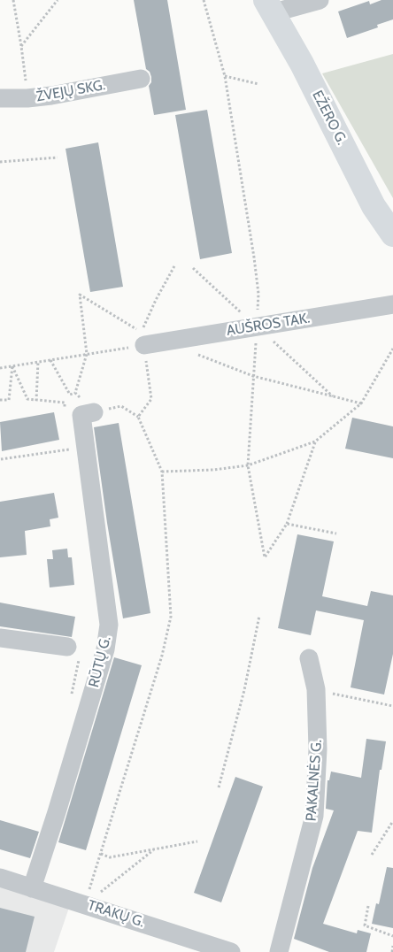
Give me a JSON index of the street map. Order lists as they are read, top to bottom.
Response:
{
  "streets": {
    "main road": ["EŽERO G."],
    "street": [
      "ŽVEJŲ SKG.",
      "AUŠROS TAK.",
      "RŪTŲ G.",
      "PAKALNĖS G.",
      "TRAKŲ G."
    ]
  },
  "crossings": [
    ["RŪTŲ G.", "TRAKŲ G."]
  ]
}
